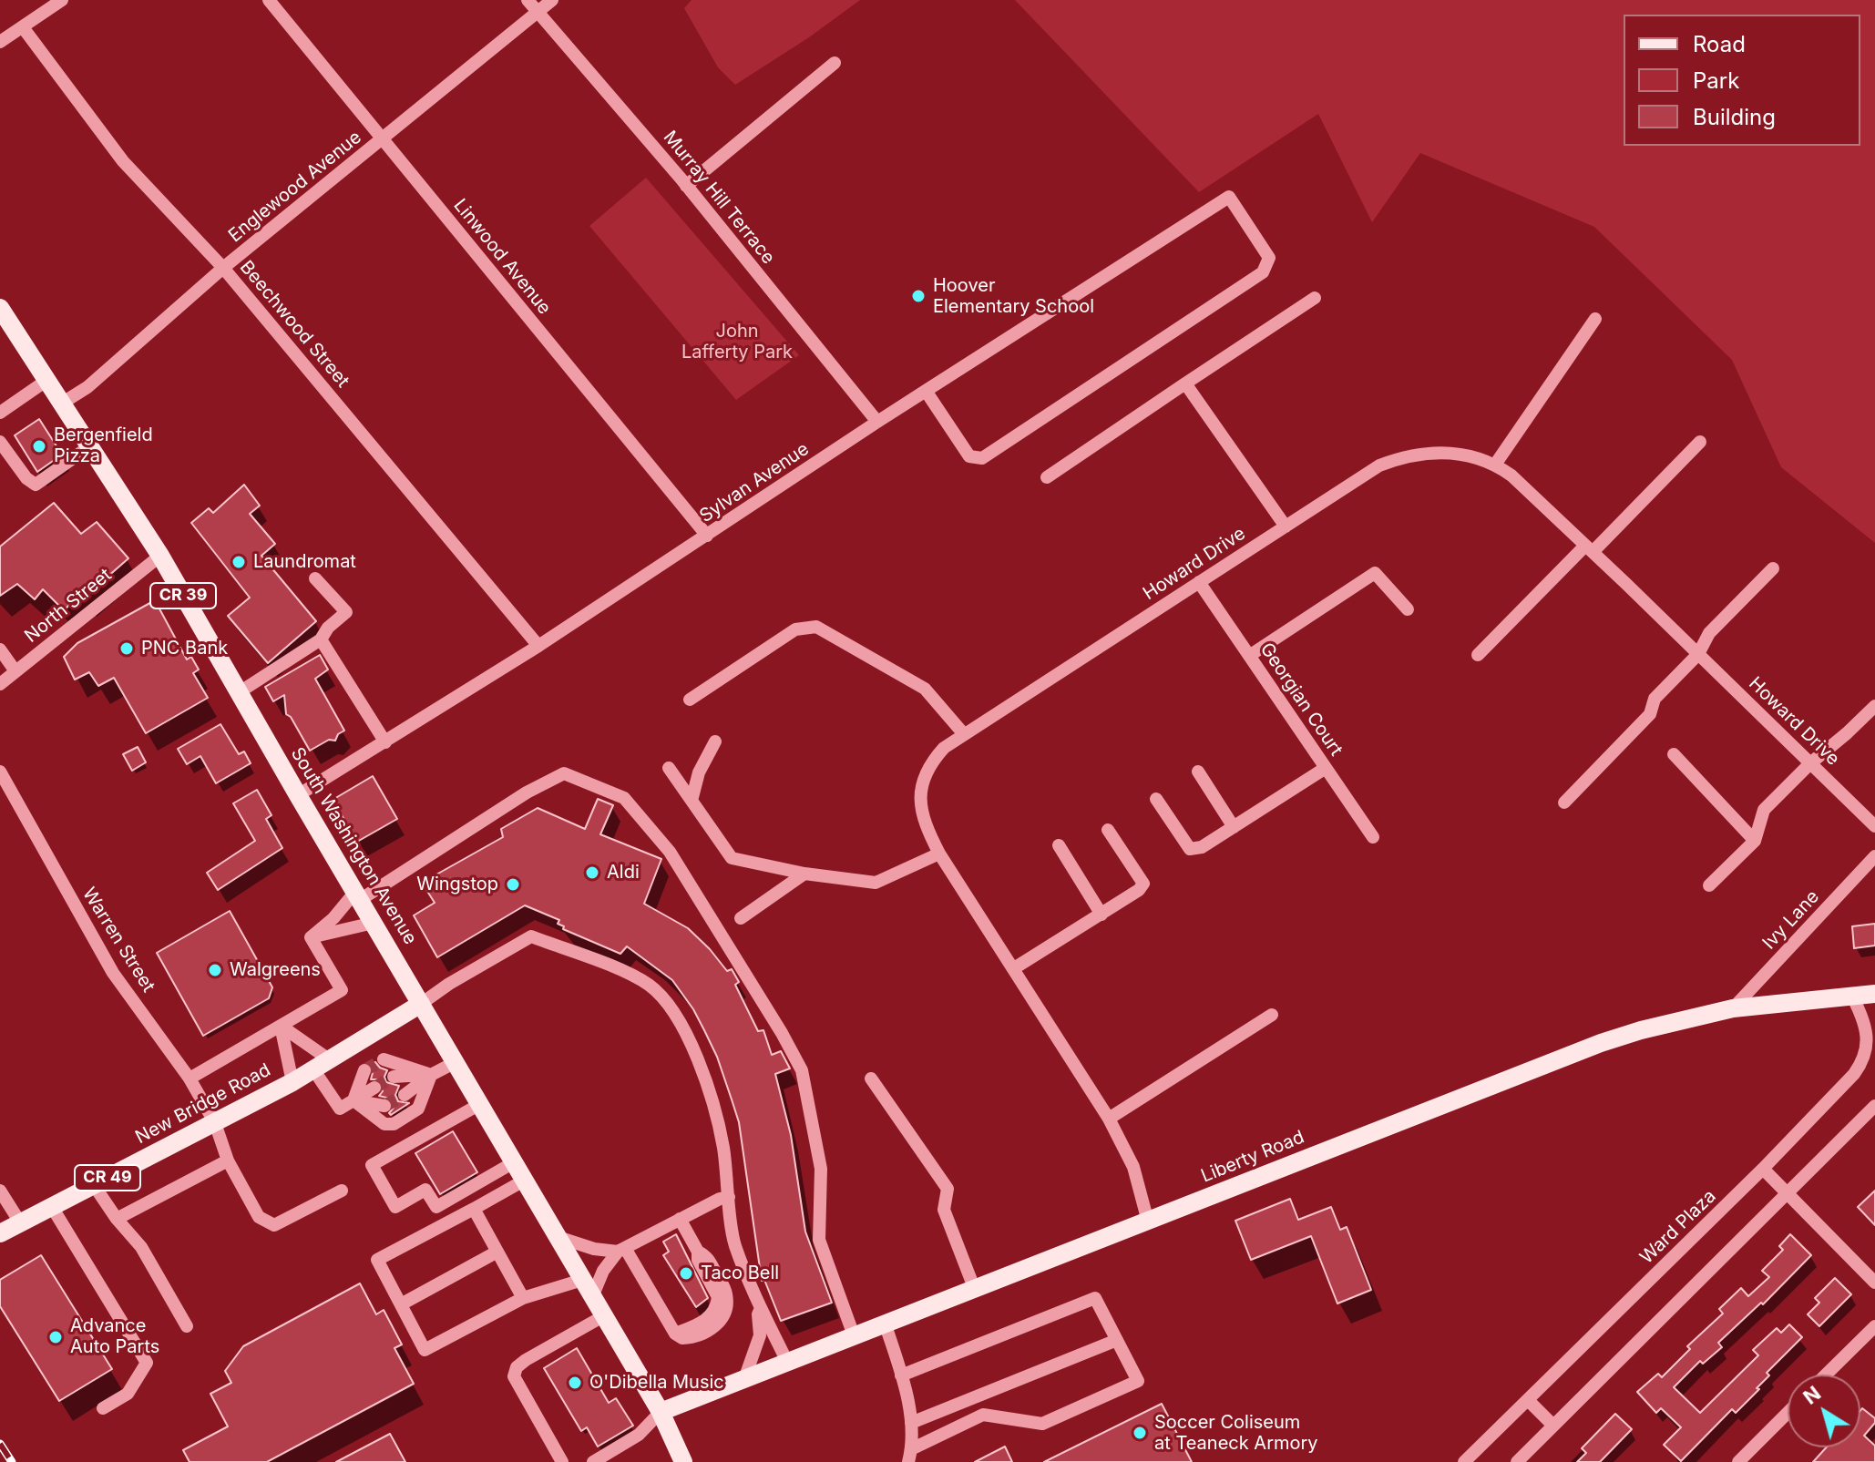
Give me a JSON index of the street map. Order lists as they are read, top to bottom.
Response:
{
  "streets": {
    "main road": [
      "CR 39",
      "South Washington Avenue",
      "New Bridge Road",
      "Liberty Road",
      "CR 49"
    ],
    "street": [
      "Englewood Avenue",
      "Murray Hill Terrace",
      "Linwood Avenue",
      "Beechwood Street",
      "Sylvan Avenue",
      "Howard Drive",
      "North Street",
      "Georgian Court",
      "Ivy Lane",
      "Warren Street",
      "Ward Plaza"
    ]
  },
  "crossings": [
    ["Englewood Avenue", "Murray Hill Terrace"],
    ["Englewood Avenue", "Linwood Avenue"],
    ["Englewood Avenue", "Beechwood Street"],
    ["Englewood Avenue", "South Washington Avenue"],
    ["Murray Hill Terrace", "Sylvan Avenue"],
    ["Linwood Avenue", "Sylvan Avenue"],
    ["Beechwood Street", "Sylvan Avenue"],
    ["Sylvan Avenue", "South Washington Avenue"],
    ["Howard Drive", "Georgian Court"],
    ["Howard Drive", "Liberty Road"],
    ["North Street", "South Washington Avenue"],
    ["South Washington Avenue", "New Bridge Road"],
    ["South Washington Avenue", "Liberty Road"],
    ["Ivy Lane", "Liberty Road"],
    ["Warren Street", "New Bridge Road"],
    ["Liberty Road", "Ward Plaza"]
  ],
  "parks": ["John Lafferty Park"],
  "places": [
    "Hoover Elementary School",
    "Bergenfield Pizza",
    "Laundromat",
    "PNC Bank",
    "Aldi",
    "Wingstop",
    "Walgreens",
    "Taco Bell",
    "Advance Auto Parts",
    "O'Dibella Music",
    "Soccer Coliseum at Teaneck Armory"
  ],
  "legend": ["Road", "Park", "Building"],
  "north": "top left"
}
